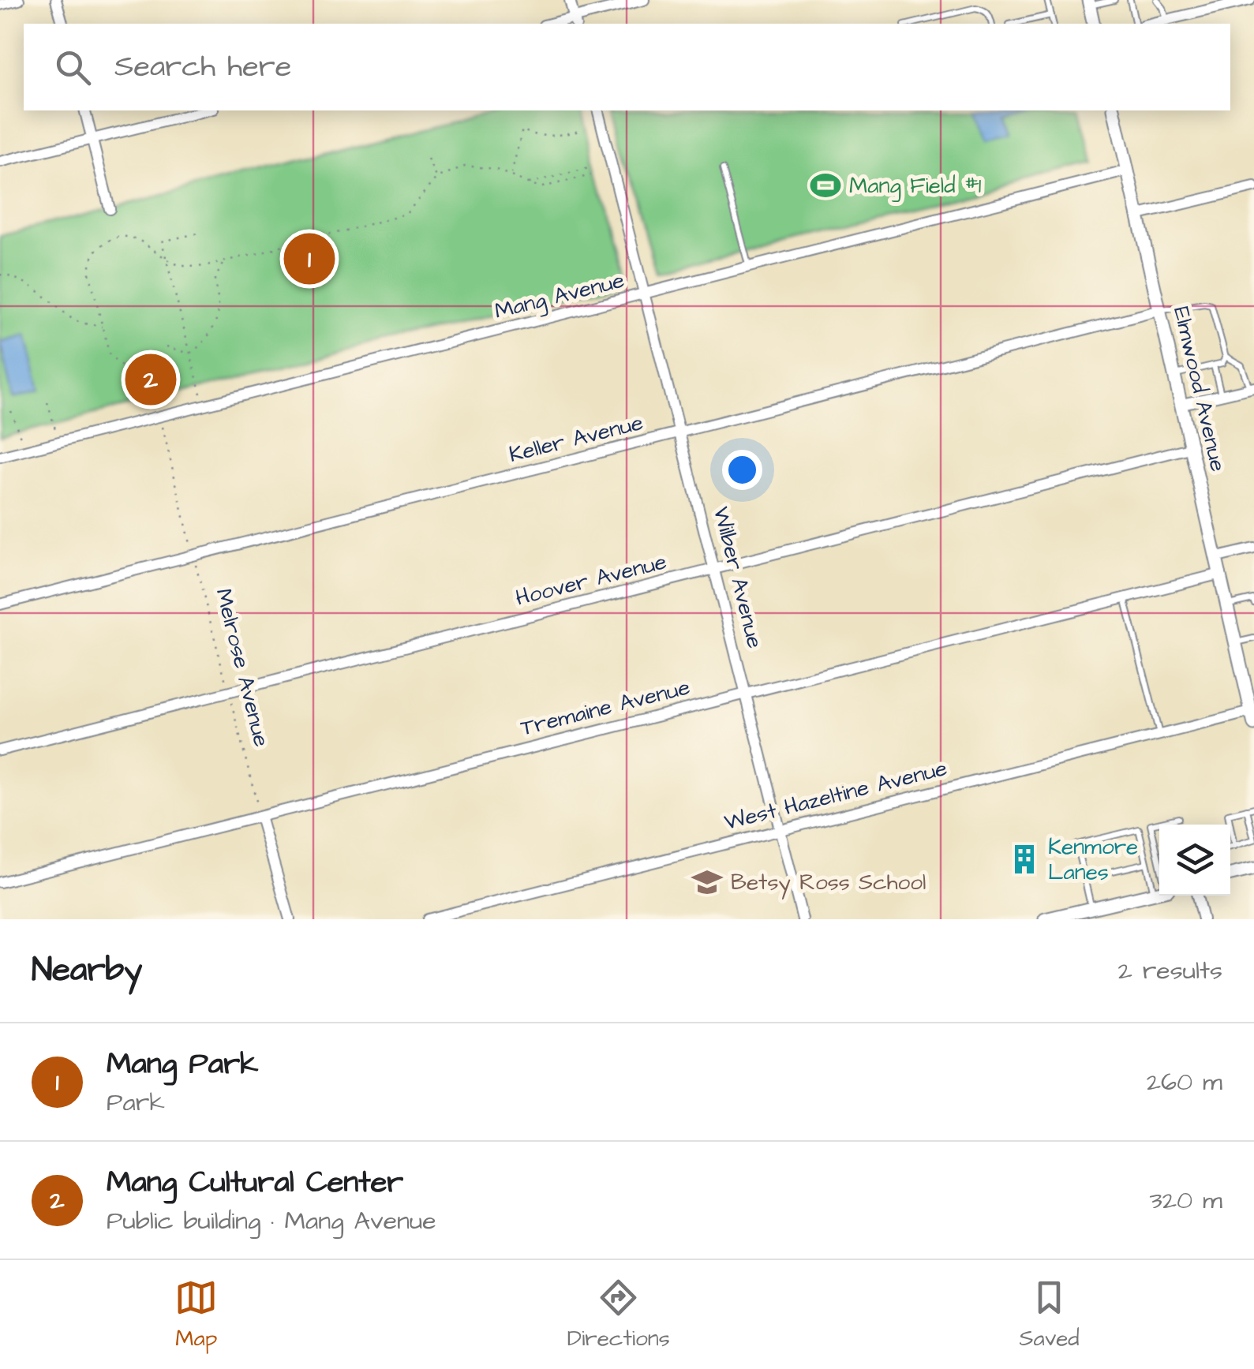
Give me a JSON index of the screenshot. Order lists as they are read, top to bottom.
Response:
{
  "streets": {
    "street": [
      "Mang Avenue",
      "Elmwood Avenue",
      "Keller Avenue",
      "Wilber Avenue",
      "Hoover Avenue",
      "Tremaine Avenue",
      "West Hazeltine Avenue"
    ],
    "path": ["Melrose Avenue"]
  },
  "crossings": [
    ["Mang Avenue", "Elmwood Avenue"],
    ["Mang Avenue", "Wilber Avenue"],
    ["Elmwood Avenue", "Keller Avenue"],
    ["Elmwood Avenue", "Hoover Avenue"],
    ["Elmwood Avenue", "Tremaine Avenue"],
    ["Elmwood Avenue", "West Hazeltine Avenue"],
    ["Keller Avenue", "Wilber Avenue"],
    ["Keller Avenue", "Melrose Avenue"],
    ["Wilber Avenue", "Hoover Avenue"],
    ["Wilber Avenue", "Tremaine Avenue"],
    ["Wilber Avenue", "West Hazeltine Avenue"],
    ["Hoover Avenue", "Melrose Avenue"],
    ["Melrose Avenue", "Tremaine Avenue"]
  ],
  "places": {
    "sports": ["Mang Field #1"],
    "building": ["Kenmore Lanes"],
    "school or university": ["Betsy Ross School"]
  },
  "page": {
    "search": "Search here",
    "pins": ["1", "2"],
    "heading": ["Nearby", "2 results"],
    "list": [
      {
        "mark": "1",
        "name": "Mang Park",
        "note": "Park",
        "value": "260 m"
      },
      {
        "mark": "2",
        "name": "Mang Cultural Center",
        "note": "Public building · Mang Avenue",
        "value": "320 m"
      }
    ],
    "nav": ["Map", "Directions", "Saved"]
  }
}
